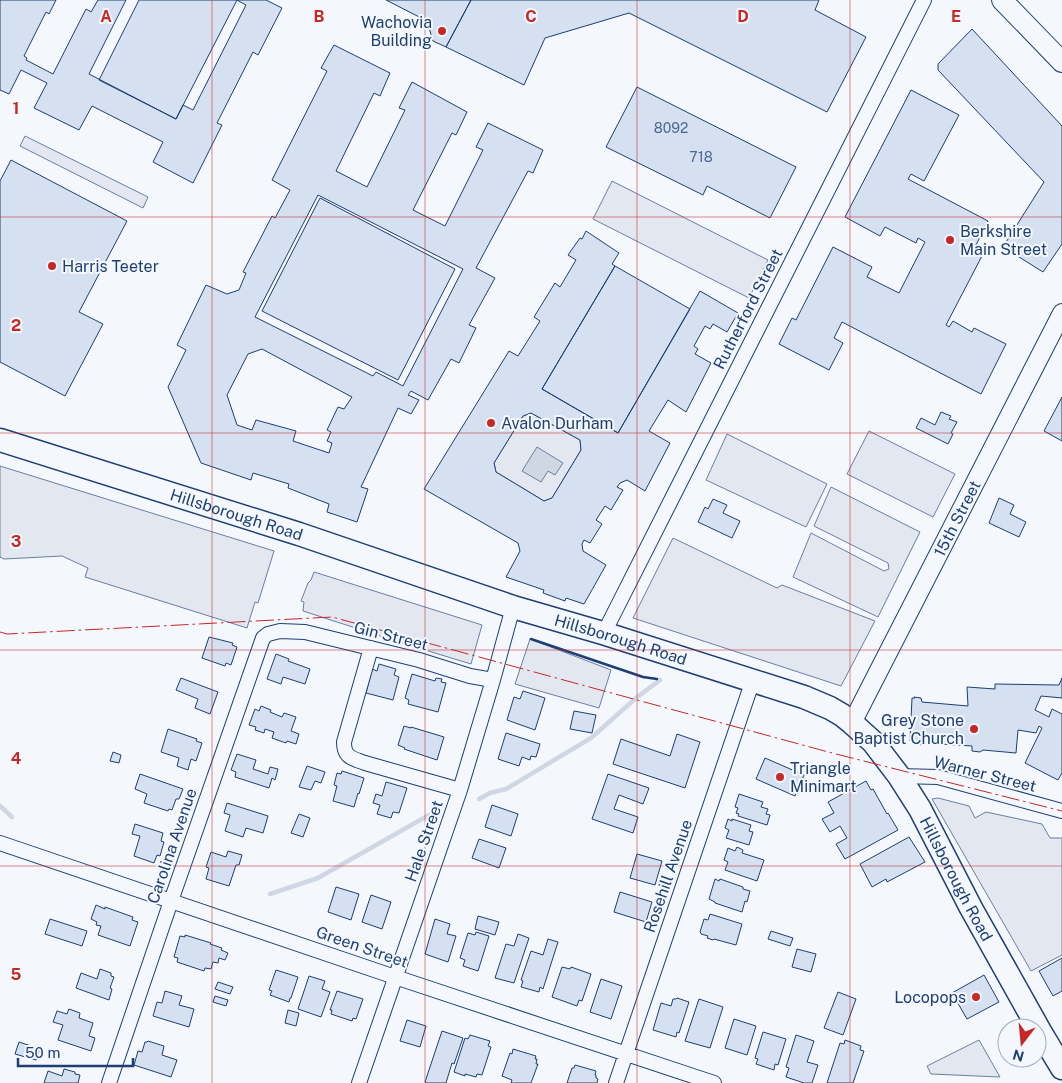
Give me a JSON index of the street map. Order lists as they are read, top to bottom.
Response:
{
  "streets": {
    "main road": ["Hillsborough Road"],
    "street": [
      "Rutherford Street",
      "15th Street",
      "Gin Street",
      "Warner Street",
      "Hale Street",
      "Carolina Avenue",
      "Rosehill Avenue",
      "Green Street"
    ]
  },
  "crossings": [
    ["Rutherford Street", "Hillsborough Road"],
    ["Hillsborough Road", "15th Street"],
    ["Hillsborough Road", "Warner Street"],
    ["Hillsborough Road", "Hale Street"],
    ["Hillsborough Road", "Rosehill Avenue"],
    ["Gin Street", "Hale Street"],
    ["Gin Street", "Carolina Avenue"],
    ["Hale Street", "Green Street"],
    ["Carolina Avenue", "Green Street"],
    ["Rosehill Avenue", "Green Street"]
  ],
  "places": [
    "Wachovia Building",
    "Berkshire Main Street",
    "Harris Teeter",
    "Avalon Durham",
    "Grey Stone Baptist Church",
    "Triangle Minimart",
    "Locopops"
  ],
  "house_numbers": ["8092", "718"],
  "scale_bar": "50 m",
  "north": "bottom",
  "grid": {
    "columns": [
      "A",
      "B",
      "C",
      "D",
      "E"
    ],
    "rows": [
      "1",
      "2",
      "3",
      "4",
      "5"
    ]
  }
}
